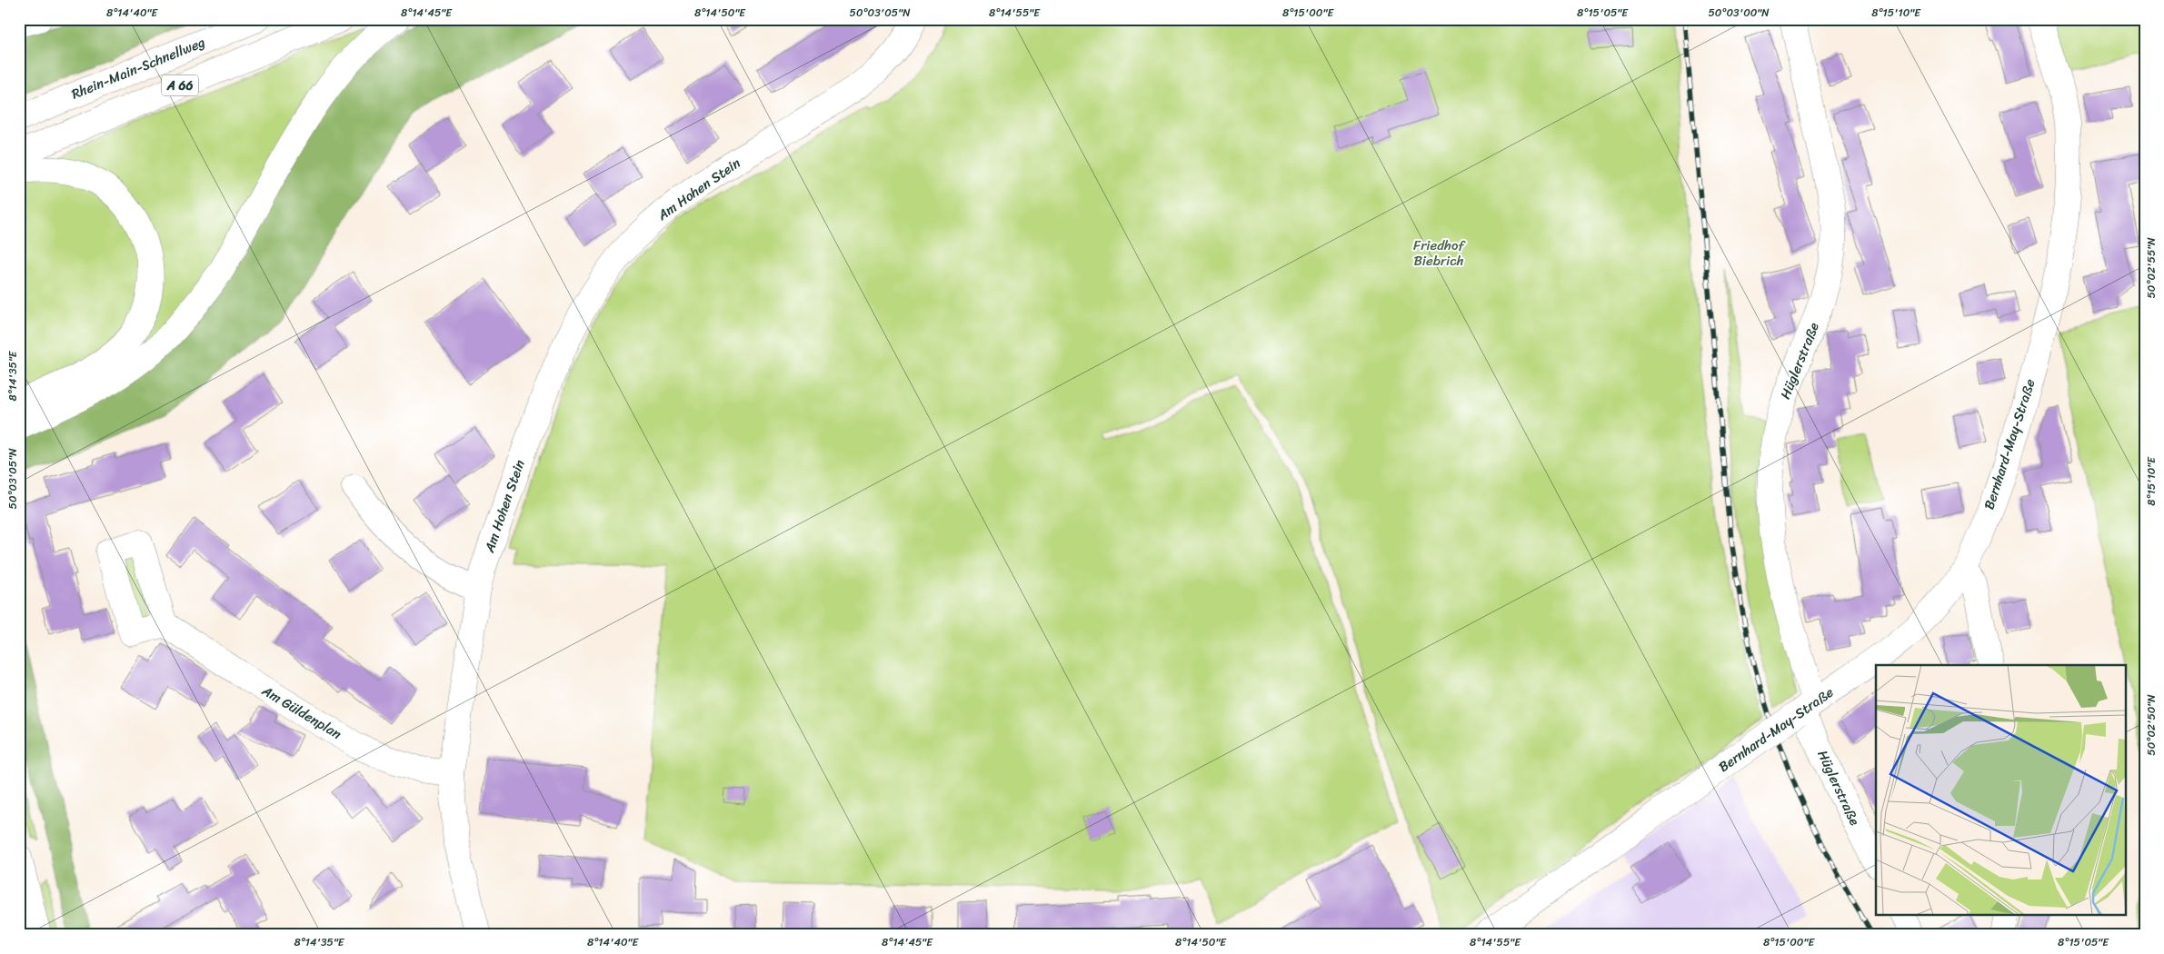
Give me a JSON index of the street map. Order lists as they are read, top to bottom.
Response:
{
  "streets": {
    "main road": [
      "Rhein-Main-Schnellweg",
      "A 66",
      "Am Hohen Stein",
      "Hüglerstraße",
      "Bernhard-May-Straße",
      "Am Güldenplan"
    ]
  },
  "crossings": [
    ["Am Hohen Stein", "Am Güldenplan"],
    ["Hüglerstraße", "Bernhard-May-Straße"]
  ],
  "parks": ["Friedhof Biebrich"],
  "coordinates": [
    "8°14'40\"E",
    "8°14'45\"E",
    "8°14'50\"E",
    "50°03'05\"N",
    "8°14'55\"E",
    "8°15'00\"E",
    "8°15'05\"E",
    "50°03'00\"N",
    "8°15'10\"E",
    "50°02'55\"N",
    "8°14'35\"E",
    "50°02'50\"N"
  ]
}
